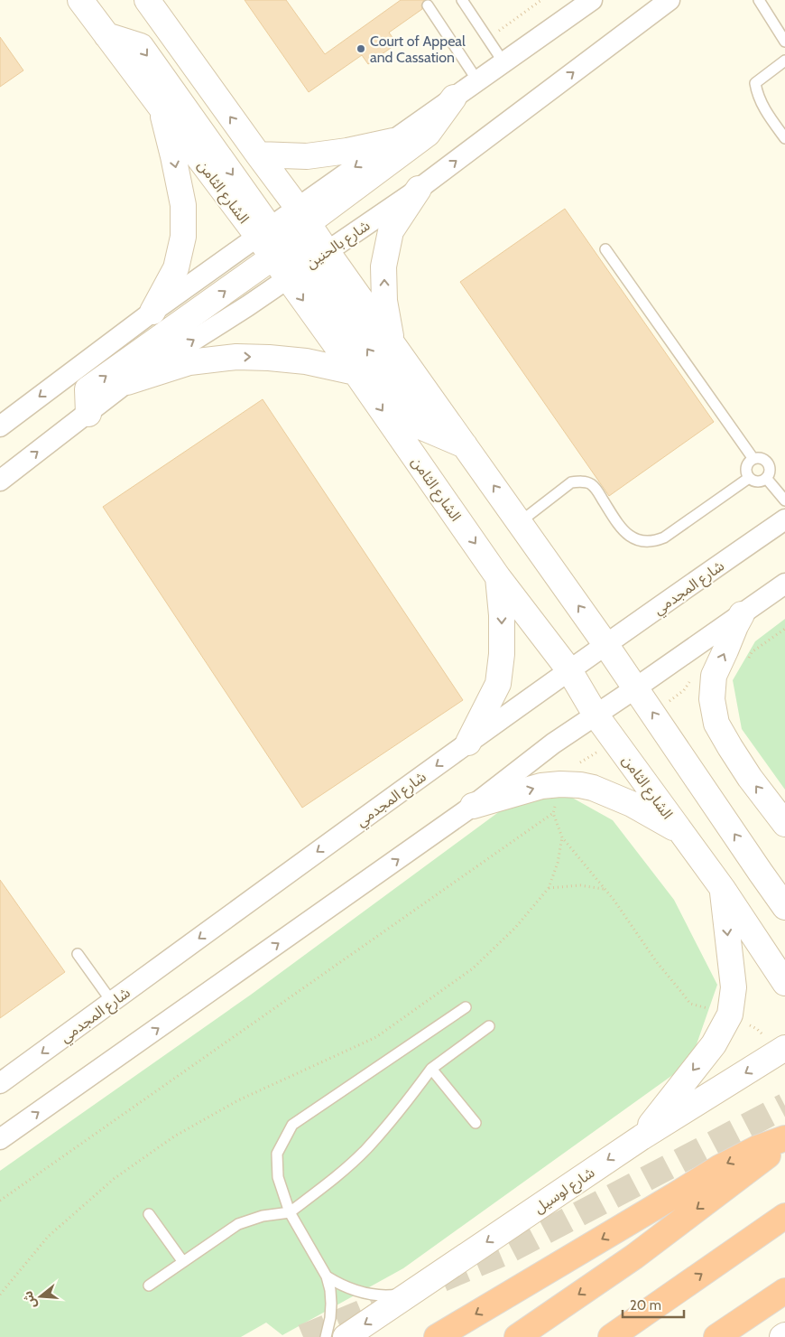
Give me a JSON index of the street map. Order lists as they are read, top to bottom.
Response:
{
  "streets": {
    "street": [
      "الشارع الثامن",
      "شارع بالحنين",
      "شارع المجدمي",
      "شارع لوسيل"
    ]
  },
  "crossings": [
    ["الشارع الثامن", "شارع بالحنين"],
    ["الشارع الثامن", "شارع المجدمي"]
  ],
  "one_way": ["شارع لوسيل"],
  "places": ["Court of Appeal and Cassation"],
  "scale_bar": "20 m",
  "north": "left"
}
